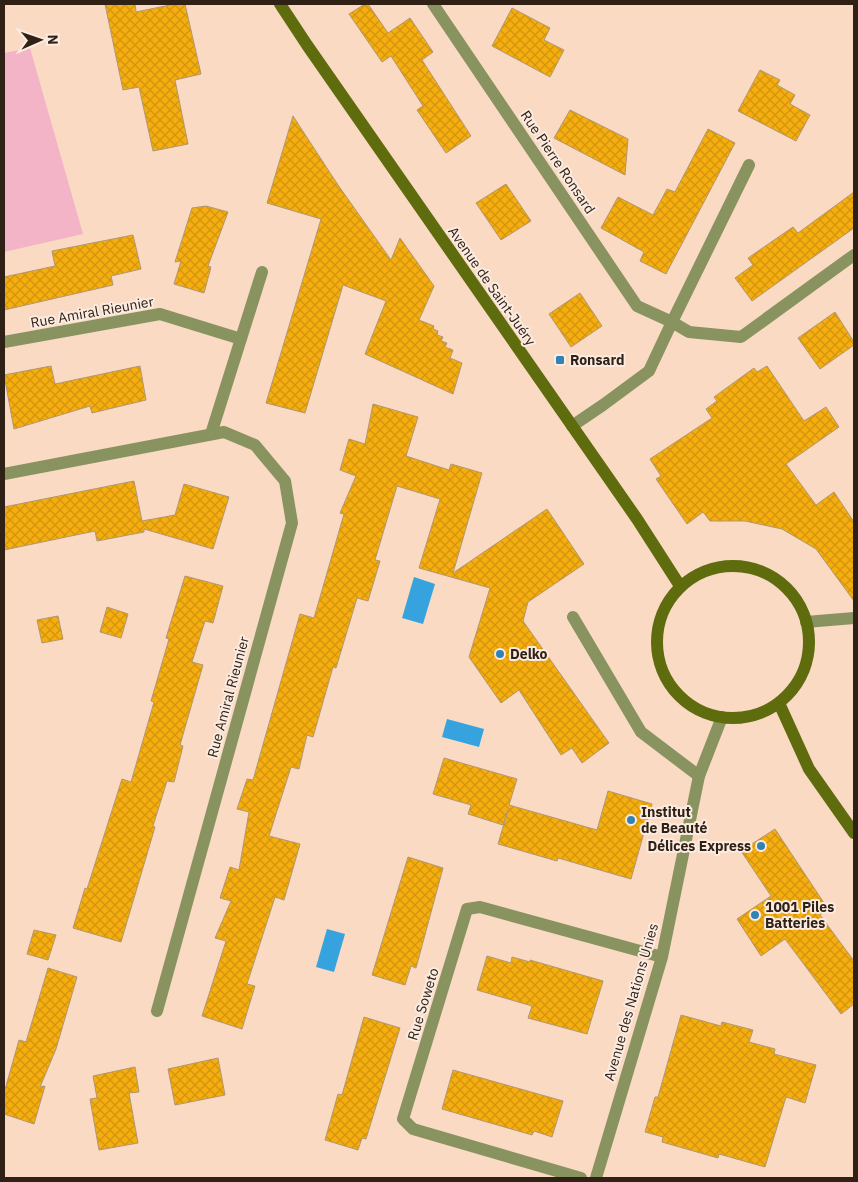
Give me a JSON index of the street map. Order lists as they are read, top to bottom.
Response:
{
  "streets": {
    "main road": ["Avenue de Saint-Juéry"],
    "street": [
      "Rue Pierre Ronsard",
      "Rue Amiral Rieunier",
      "Avenue des Nations Unies",
      "Rue Soweto"
    ]
  },
  "crossings": [
    ["Avenue de Saint-Juéry", "Avenue des Nations Unies"],
    ["Avenue des Nations Unies", "Rue Soweto"]
  ],
  "places": {
    "transit": ["Ronsard"],
    "other": [
      "Delko",
      "Institut de Beauté",
      "Délices Express",
      "1001 Piles Batteries"
    ]
  },
  "north": "right"
}
